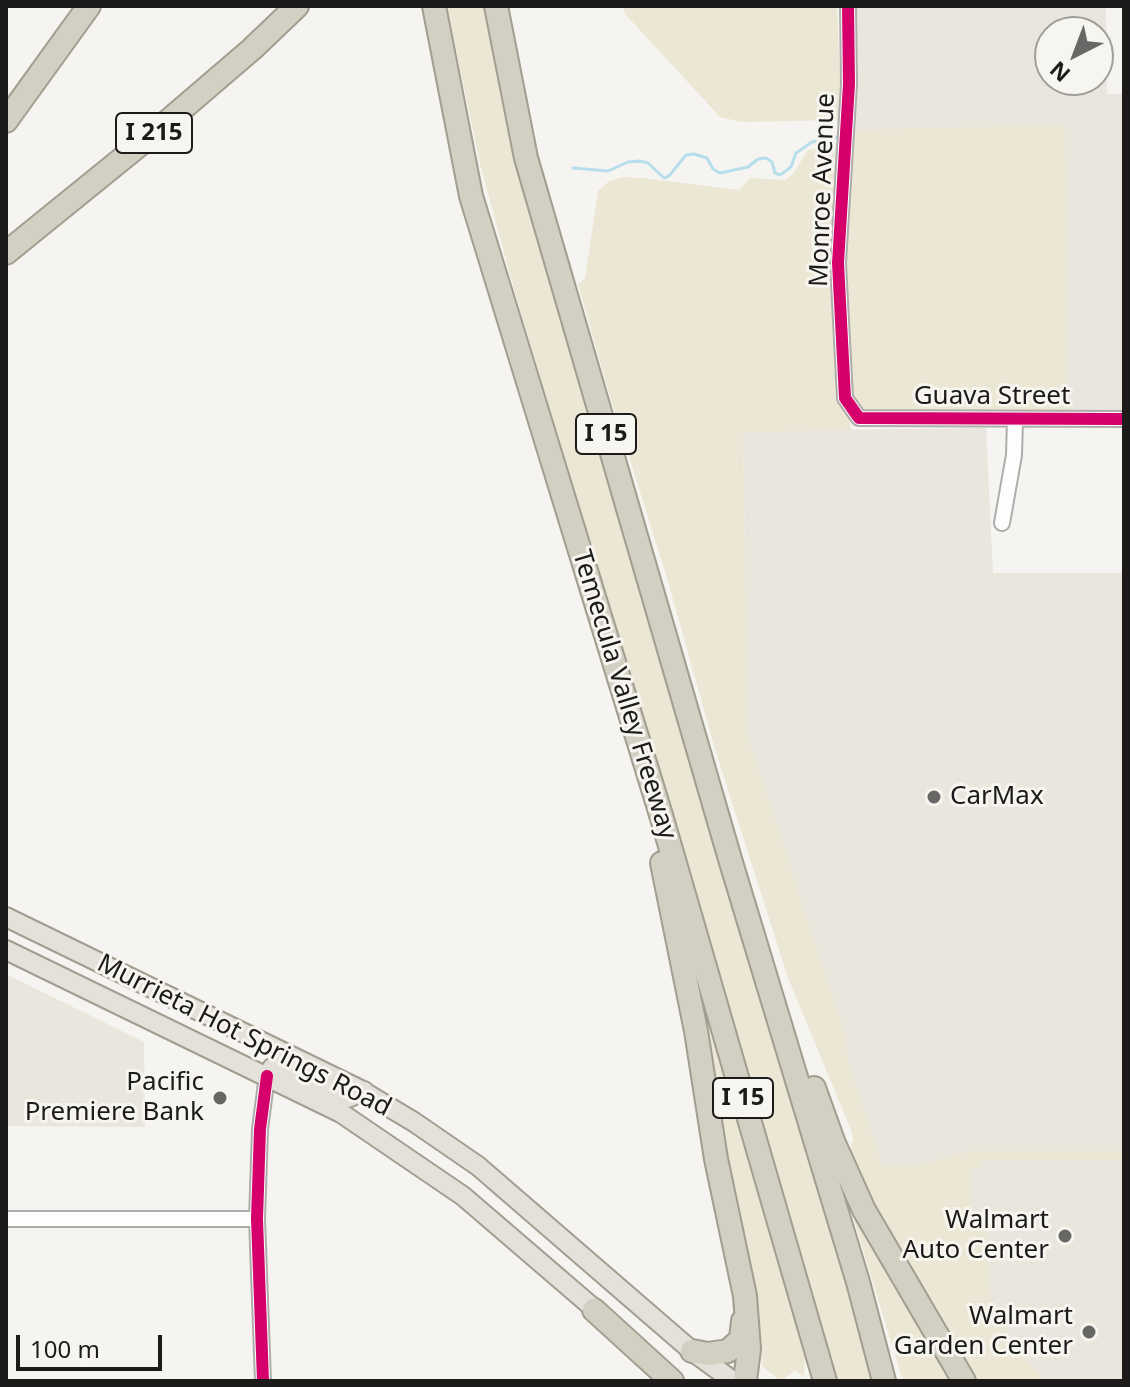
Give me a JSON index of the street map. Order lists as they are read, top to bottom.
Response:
{
  "streets": {
    "highway": ["I 215", "I 15", "Temecula Valley Freeway"],
    "main road": ["Murrieta Hot Springs Road"],
    "street": ["Monroe Avenue", "Guava Street"]
  },
  "crossings": [
    ["Monroe Avenue", "Guava Street"]
  ],
  "places": [
    "CarMax",
    "Pacific Premiere Bank",
    "Walmart Auto Center",
    "Walmart Garden Center"
  ],
  "scale_bar": "100 m",
  "north": "bottom left"
}
